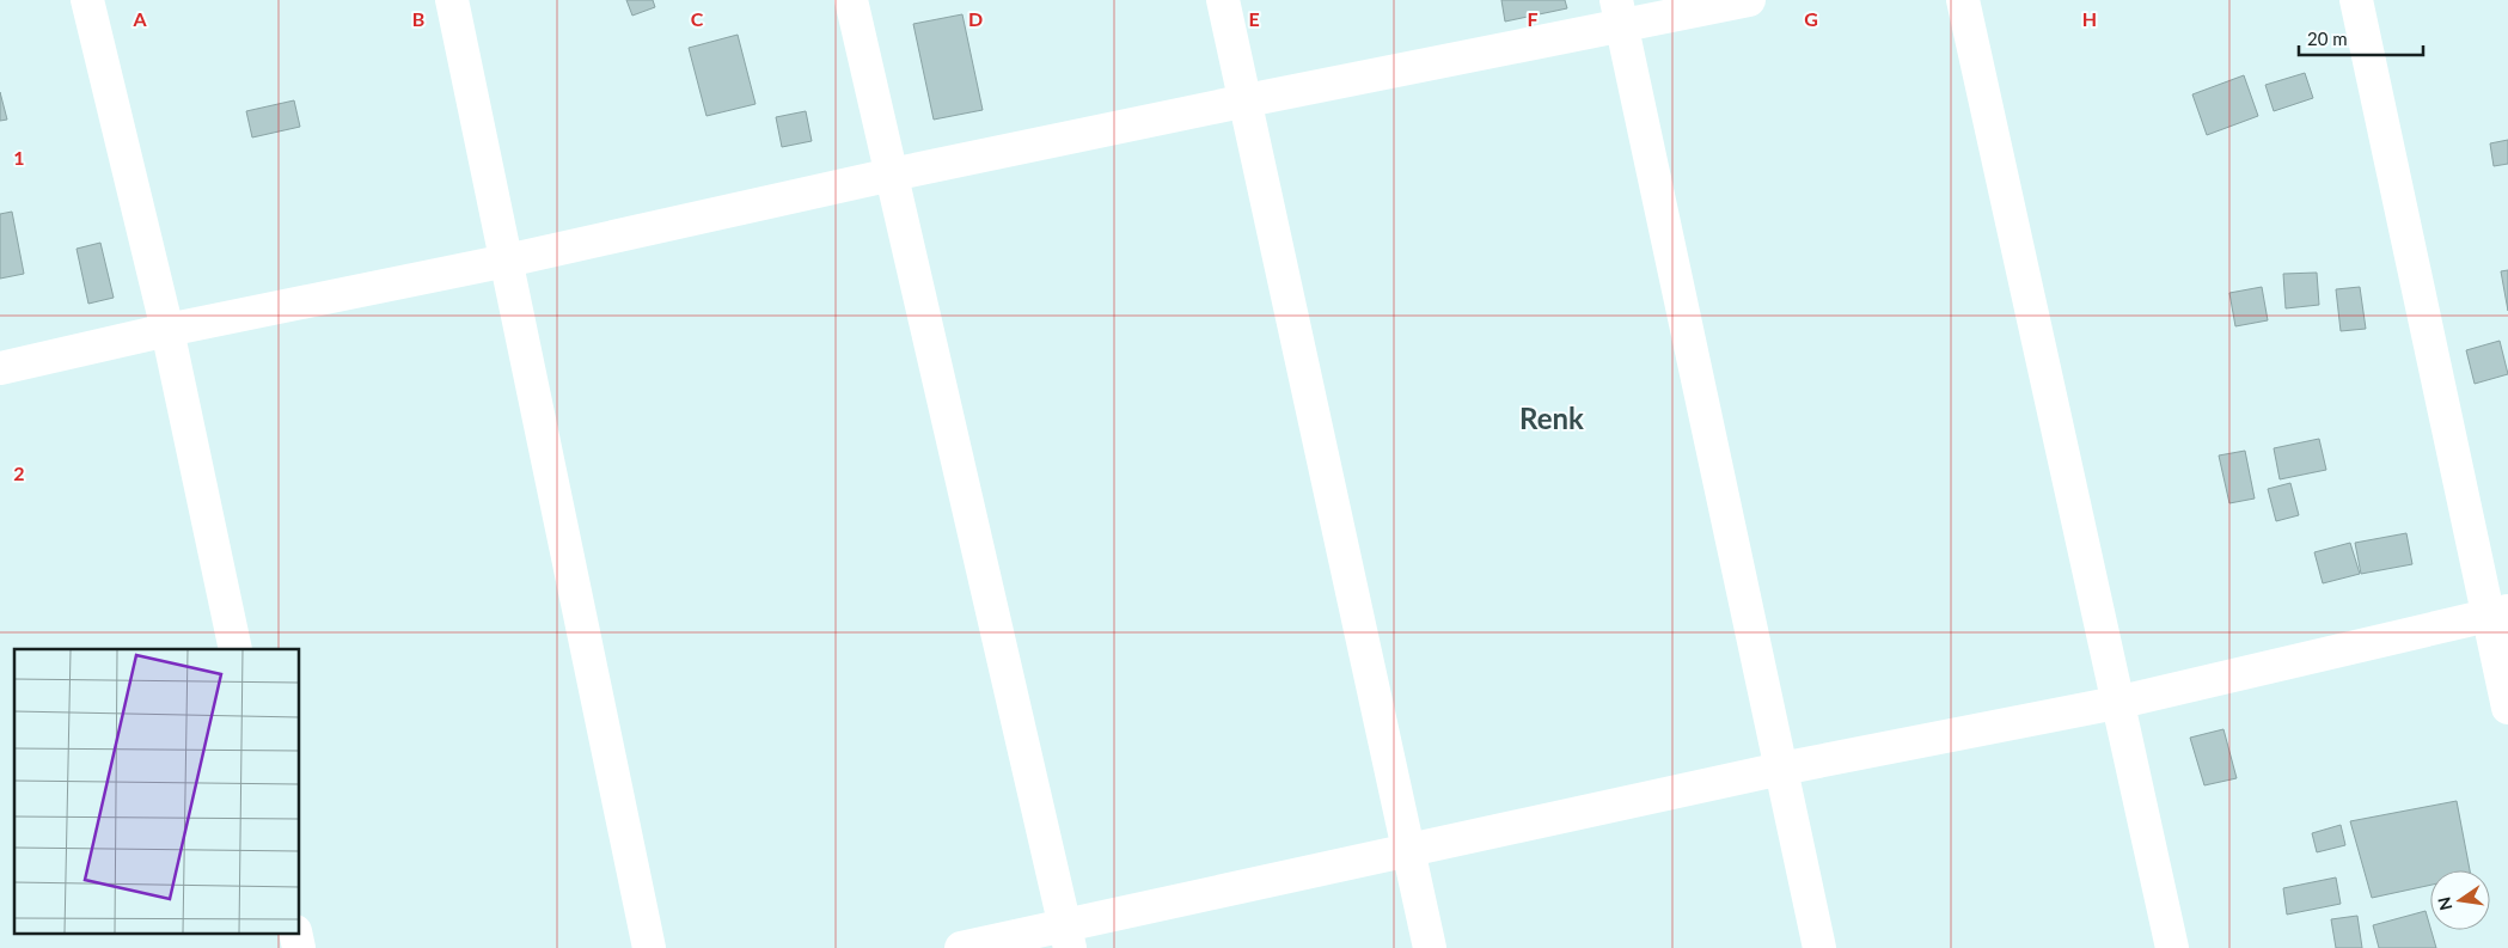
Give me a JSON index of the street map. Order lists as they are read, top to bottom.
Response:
{
  "districts": ["Renk"],
  "scale_bar": "20 m",
  "north": "left",
  "grid": {
    "columns": [
      "A",
      "B",
      "C",
      "D",
      "E",
      "F",
      "G",
      "H"
    ],
    "rows": ["1", "2"]
  }
}
